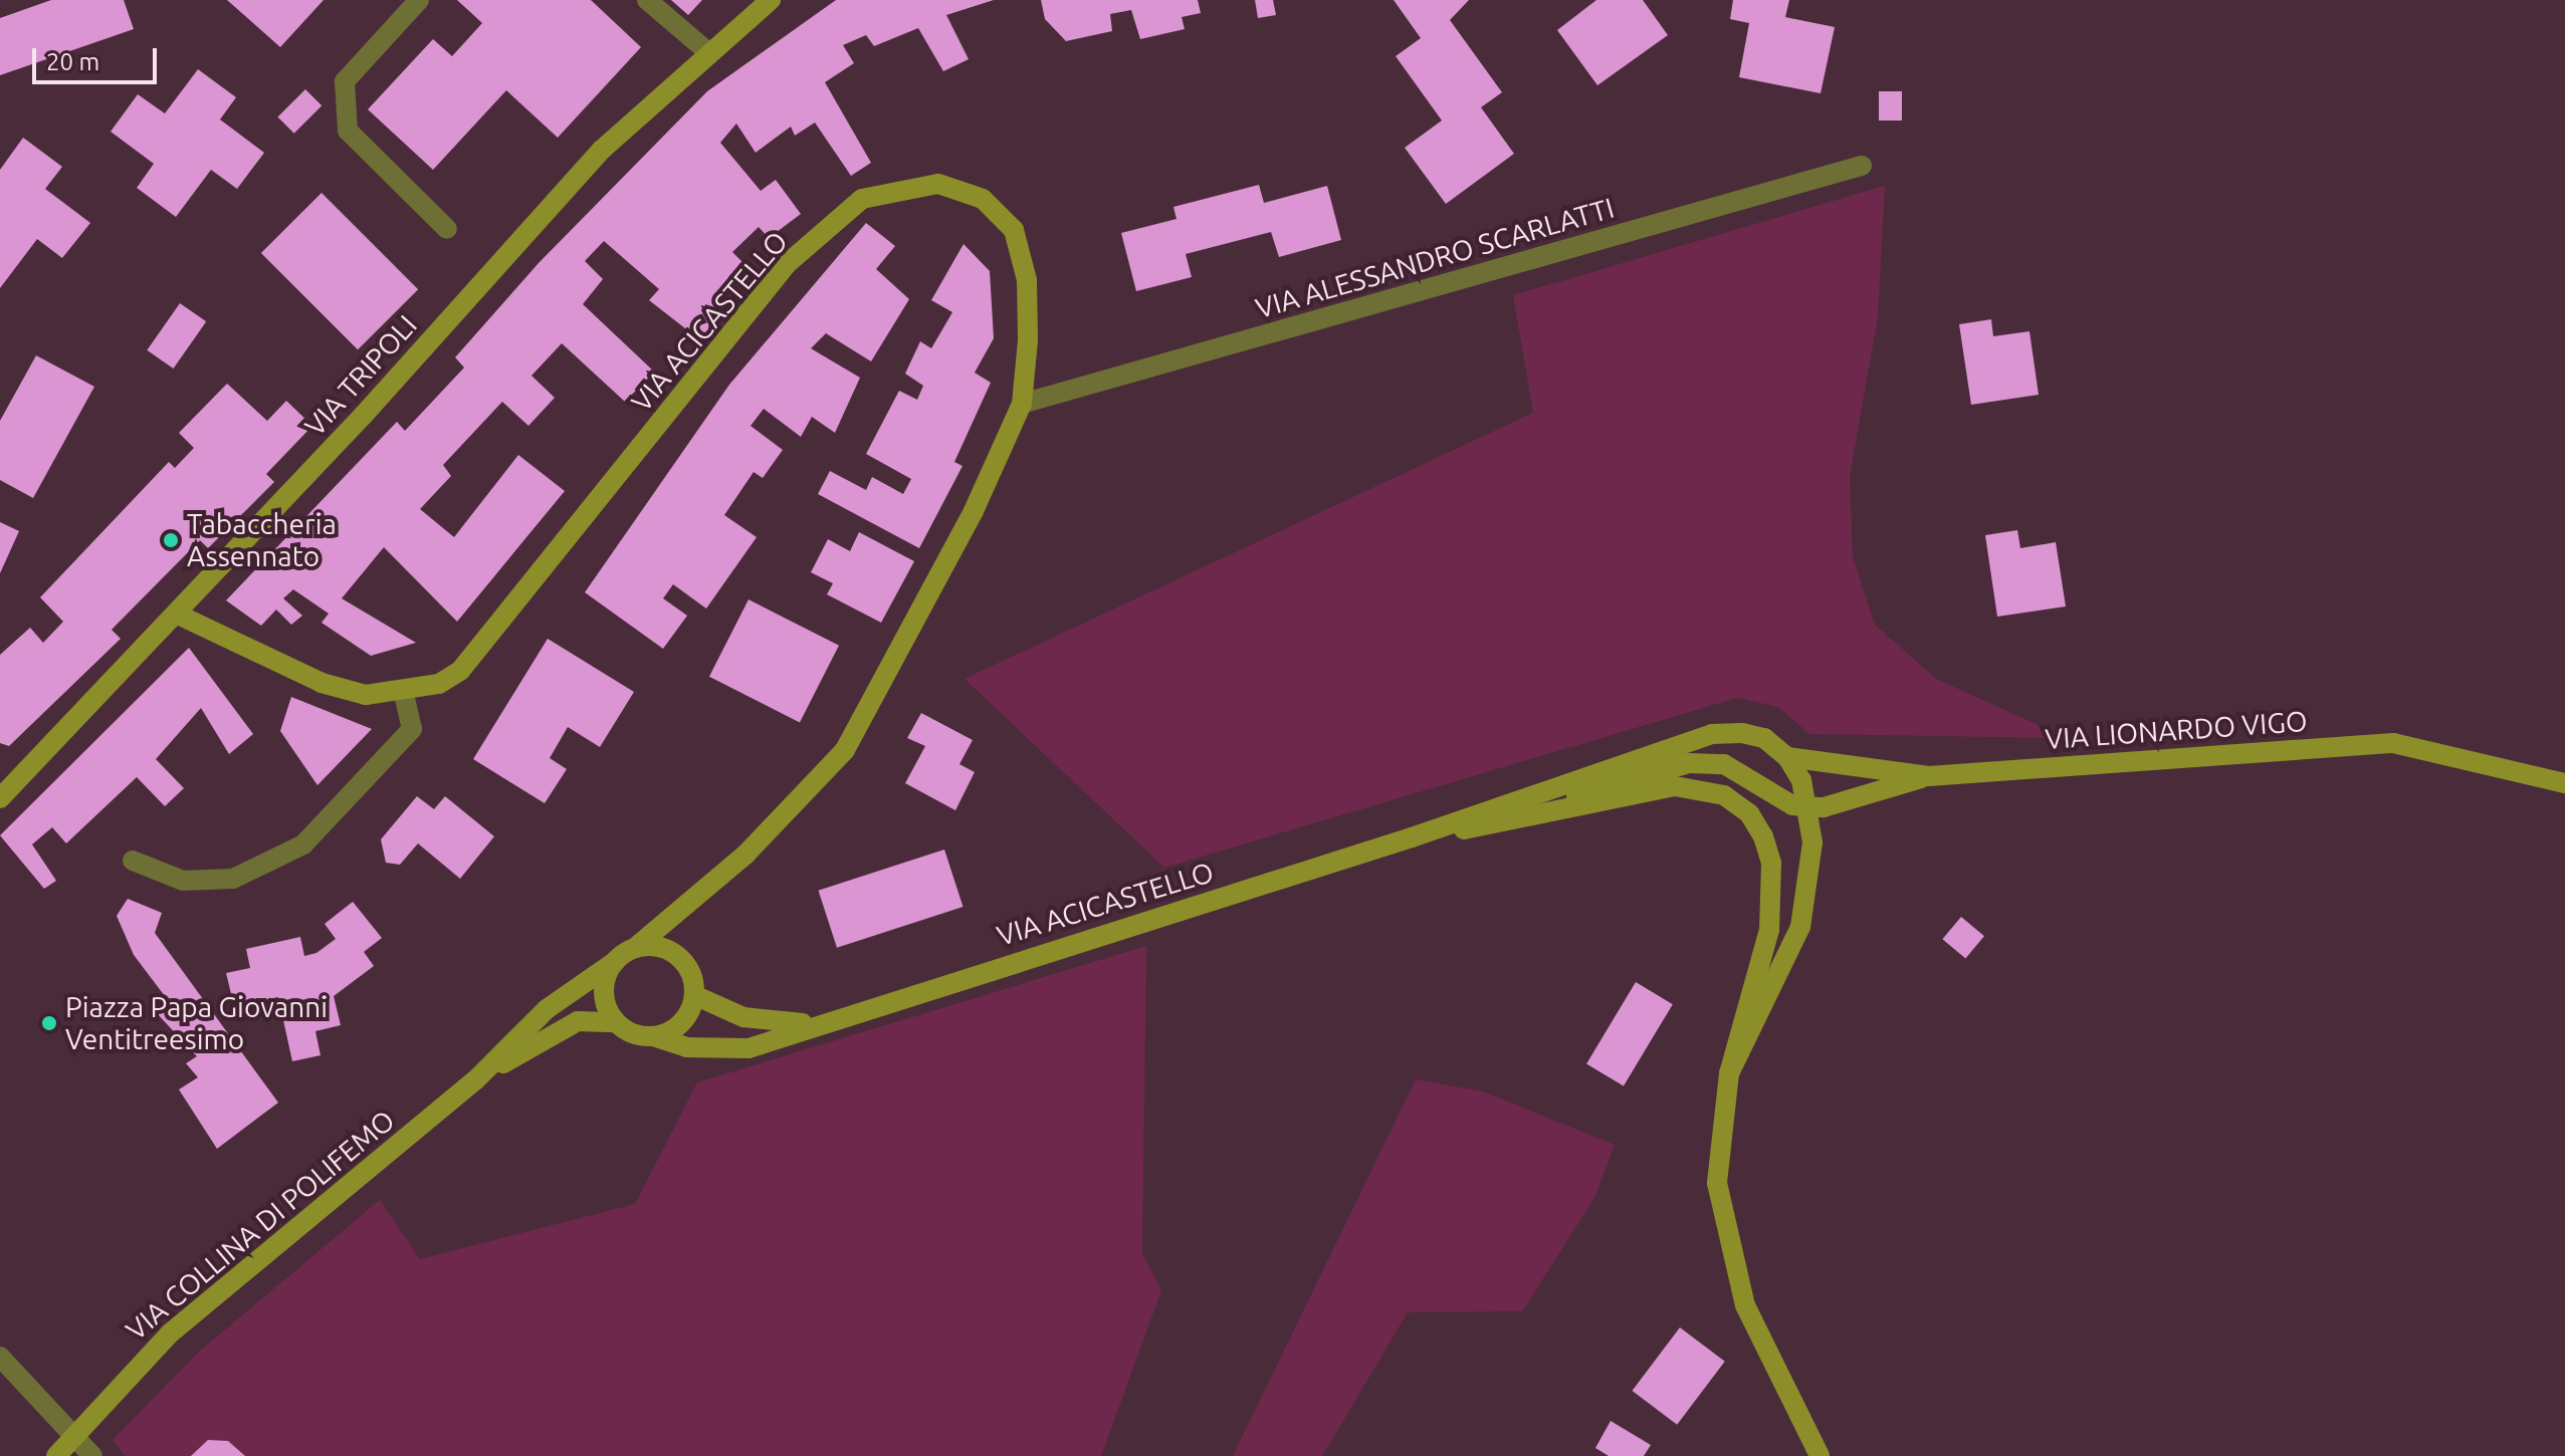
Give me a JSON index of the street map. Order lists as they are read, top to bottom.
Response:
{
  "streets": {
    "street": [
      "VIA ALESSANDRO SCARLATTI",
      "VIA ACICASTELLO",
      "VIA TRIPOLI",
      "VIA LIONARDO VIGO",
      "VIA COLLINA DI POLIFEMO"
    ]
  },
  "crossings": [
    ["VIA ALESSANDRO SCARLATTI", "VIA ACICASTELLO"],
    ["VIA ACICASTELLO", "VIA TRIPOLI"]
  ],
  "places": ["Tabaccheria Assennato", "Piazza Papa Giovanni Ventitreesimo"],
  "scale_bar": "20 m"
}
